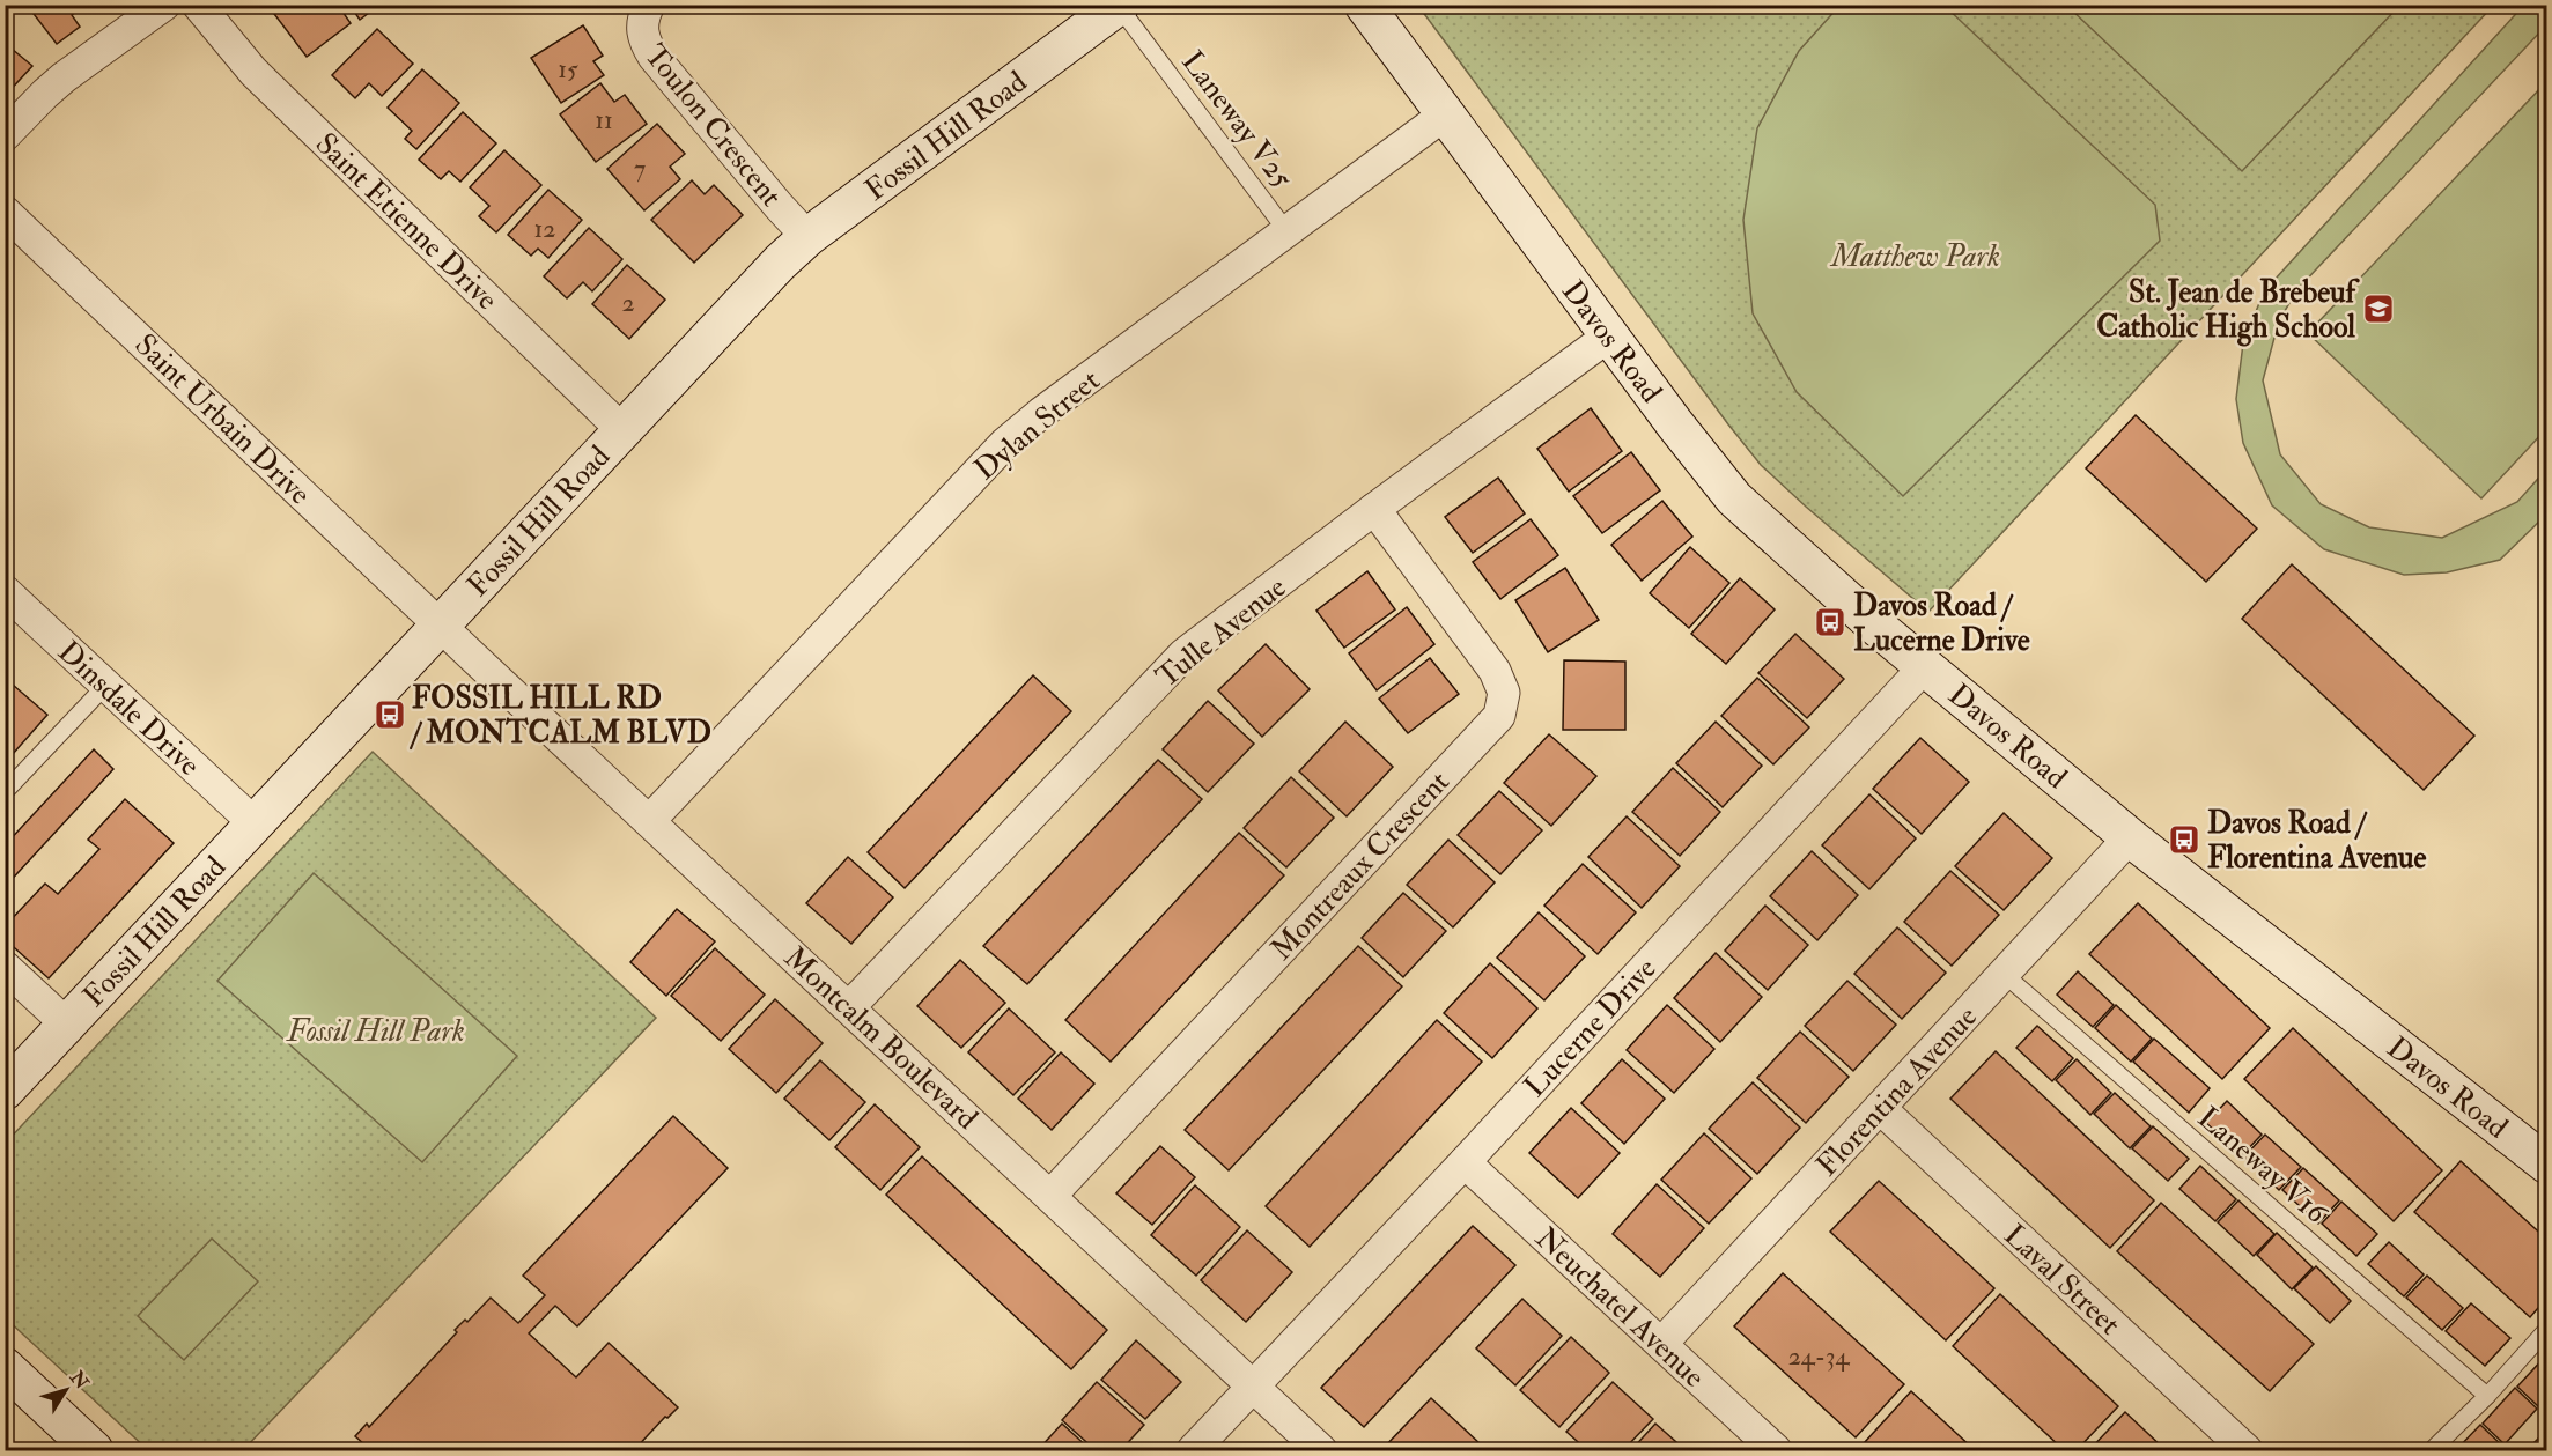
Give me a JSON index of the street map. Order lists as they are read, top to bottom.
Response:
{
  "streets": {
    "street": [
      "Toulon Crescent",
      "Fossil Hill Road",
      "Saint Etienne Drive",
      "Davos Road",
      "Saint Urbain Drive",
      "Dylan Street",
      "Tulle Avenue",
      "Dinsdale Drive",
      "Montreaux Crescent",
      "Lucerne Drive",
      "Montcalm Boulevard",
      "Florentina Avenue",
      "Laval Street",
      "Neuchatel Avenue"
    ],
    "lane": ["Laneway V25", "Laneway V16"]
  },
  "crossings": [
    ["Laneway V25", "Fossil Hill Road"],
    ["Laneway V25", "Dylan Street"],
    ["Toulon Crescent", "Fossil Hill Road"],
    ["Fossil Hill Road", "Saint Etienne Drive"],
    ["Fossil Hill Road", "Saint Urbain Drive"],
    ["Fossil Hill Road", "Dinsdale Drive"],
    ["Fossil Hill Road", "Montcalm Boulevard"],
    ["Davos Road", "Dylan Street"],
    ["Davos Road", "Tulle Avenue"],
    ["Davos Road", "Lucerne Drive"],
    ["Davos Road", "Florentina Avenue"],
    ["Saint Urbain Drive", "Montcalm Boulevard"],
    ["Dylan Street", "Montcalm Boulevard"],
    ["Tulle Avenue", "Montreaux Crescent"],
    ["Tulle Avenue", "Montcalm Boulevard"],
    ["Montreaux Crescent", "Montcalm Boulevard"],
    ["Lucerne Drive", "Montcalm Boulevard"],
    ["Lucerne Drive", "Neuchatel Avenue"],
    ["Florentina Avenue", "Laneway V16"],
    ["Florentina Avenue", "Laval Street"],
    ["Florentina Avenue", "Neuchatel Avenue"]
  ],
  "parks": ["Matthew Park", "Fossil Hill Park"],
  "places": {
    "school or university": ["St. Jean de Brebeuf Catholic High School"],
    "bus stop": ["Davos Road / Lucerne Drive", "FOSSIL HILL RD / MONTCALM BLVD", "Davos Road / Florentina Avenue"]
  },
  "house_numbers": [
    "15",
    "11",
    "7",
    "12",
    "2",
    "24-34"
  ],
  "north": "top right"
}
